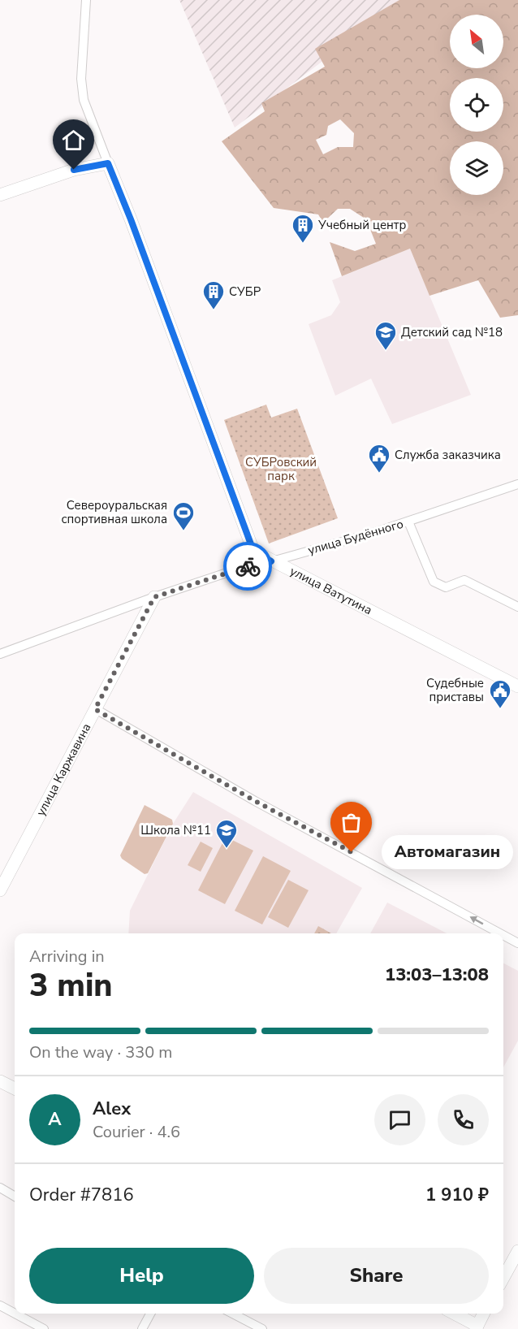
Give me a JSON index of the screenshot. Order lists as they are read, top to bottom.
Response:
{
  "streets": {
    "main road": ["улица Ватутина", "улица Каржавина"],
    "street": ["улица Будённого"]
  },
  "crossings": [
    ["улица Будённого", "улица Ватутина"],
    ["улица Будённого", "улица Каржавина"]
  ],
  "parks": ["СУБРовский парк"],
  "places": {
    "building": ["Учебный центр", "СУБР"],
    "school or university": ["Детский сад №18", "Школа №11"],
    "public building": ["Служба заказчика", "Судебные приставы"],
    "sports": ["Североуральская спортивная школа"],
    "other": ["Автомагазин"]
  },
  "north": "top left",
  "page": {
    "bubble": "Автомагазин",
    "heading": ["3 min", "Arriving in", "13:03–13:08"],
    "panel": [
      "Alex",
      "Courier · 4.6",
      "Order #7816",
      "1 910 ₽"
    ],
    "bar": "On the way · 330 m",
    "round": "A",
    "buttons": ["Help", "Share"]
  }
}
